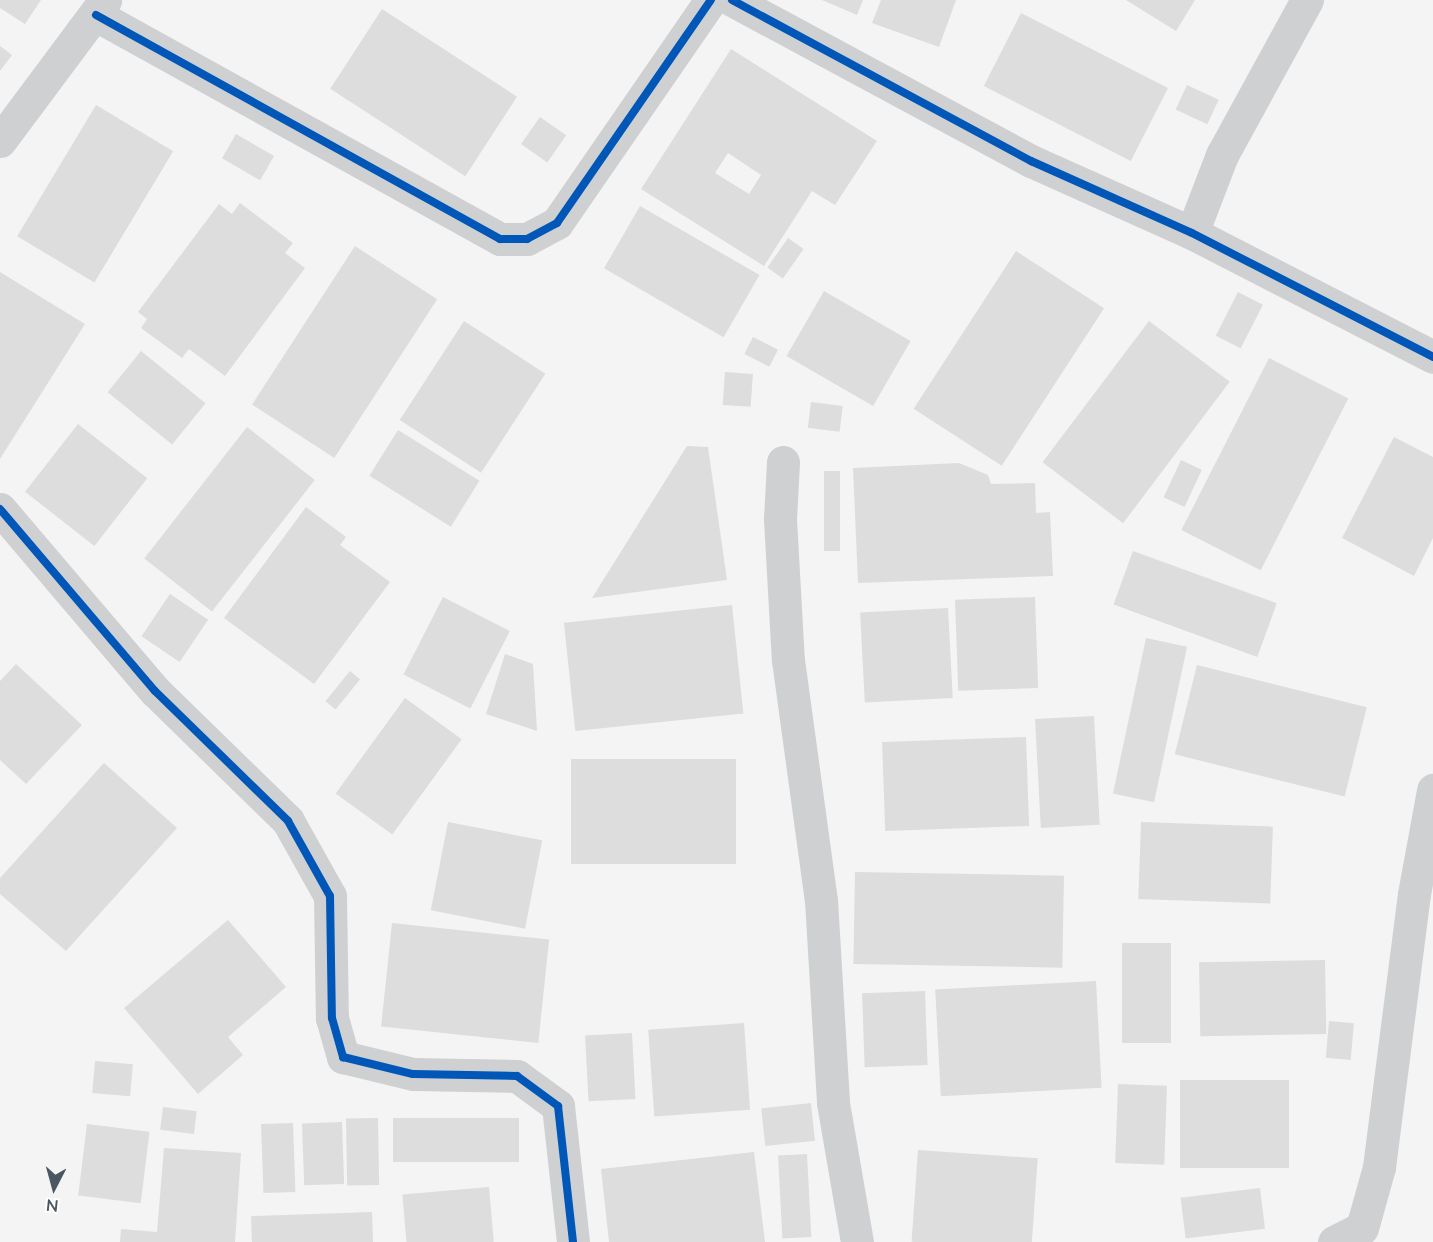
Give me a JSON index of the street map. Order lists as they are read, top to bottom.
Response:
{
  "north": "bottom"
}
